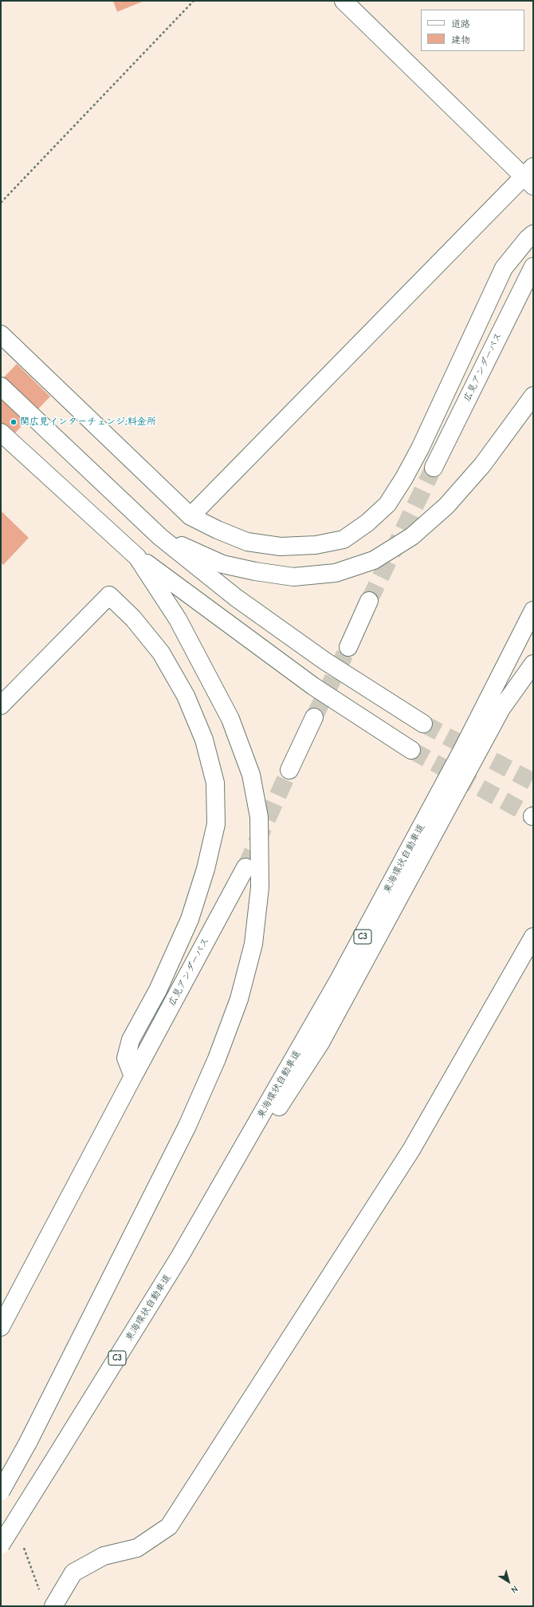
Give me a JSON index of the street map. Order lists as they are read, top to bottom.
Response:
{
  "streets": {
    "main road": ["広見アンダーパス", "東海環状自動車道", "C3"]
  },
  "places": ["関広見インターチェンジ;料金所"],
  "legend": ["道路", "建物"],
  "north": "bottom right"
}
